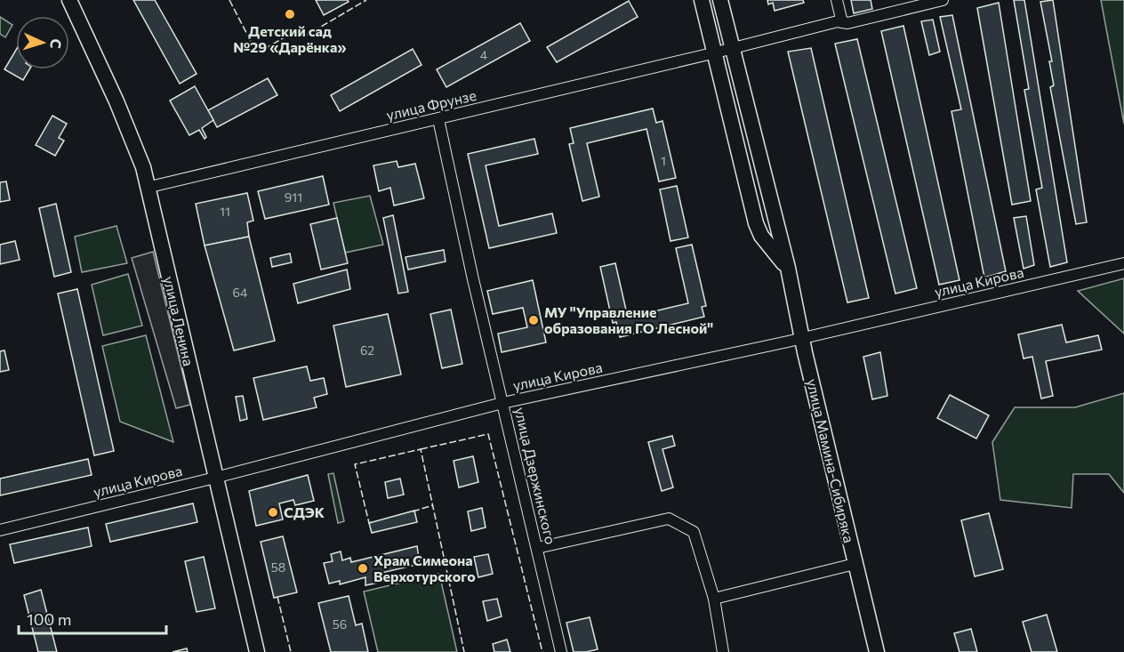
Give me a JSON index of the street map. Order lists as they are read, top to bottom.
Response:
{
  "streets": {
    "main road": ["улица Ленина", "улица Мамина-Сибиряка"],
    "street": ["улица Фрунзе", "улица Кирова", "улица Дзержинского"]
  },
  "crossings": [
    ["улица Фрунзе", "улица Ленина"],
    ["улица Фрунзе", "улица Мамина-Сибиряка"],
    ["улица Фрунзе", "улица Дзержинского"],
    ["улица Кирова", "улица Ленина"],
    ["улица Кирова", "улица Мамина-Сибиряка"],
    ["улица Кирова", "улица Дзержинского"]
  ],
  "places": [
    "Детский сад №29 «Дарёнка»",
    "МУ \"Управление образования ГО Лесной\"",
    "СДЭК",
    "Храм Симеона Верхотурского"
  ],
  "house_numbers": [
    "4",
    "1",
    "911",
    "11",
    "64",
    "62",
    "58",
    "56"
  ],
  "scale_bar": "100 m",
  "north": "right"
}
